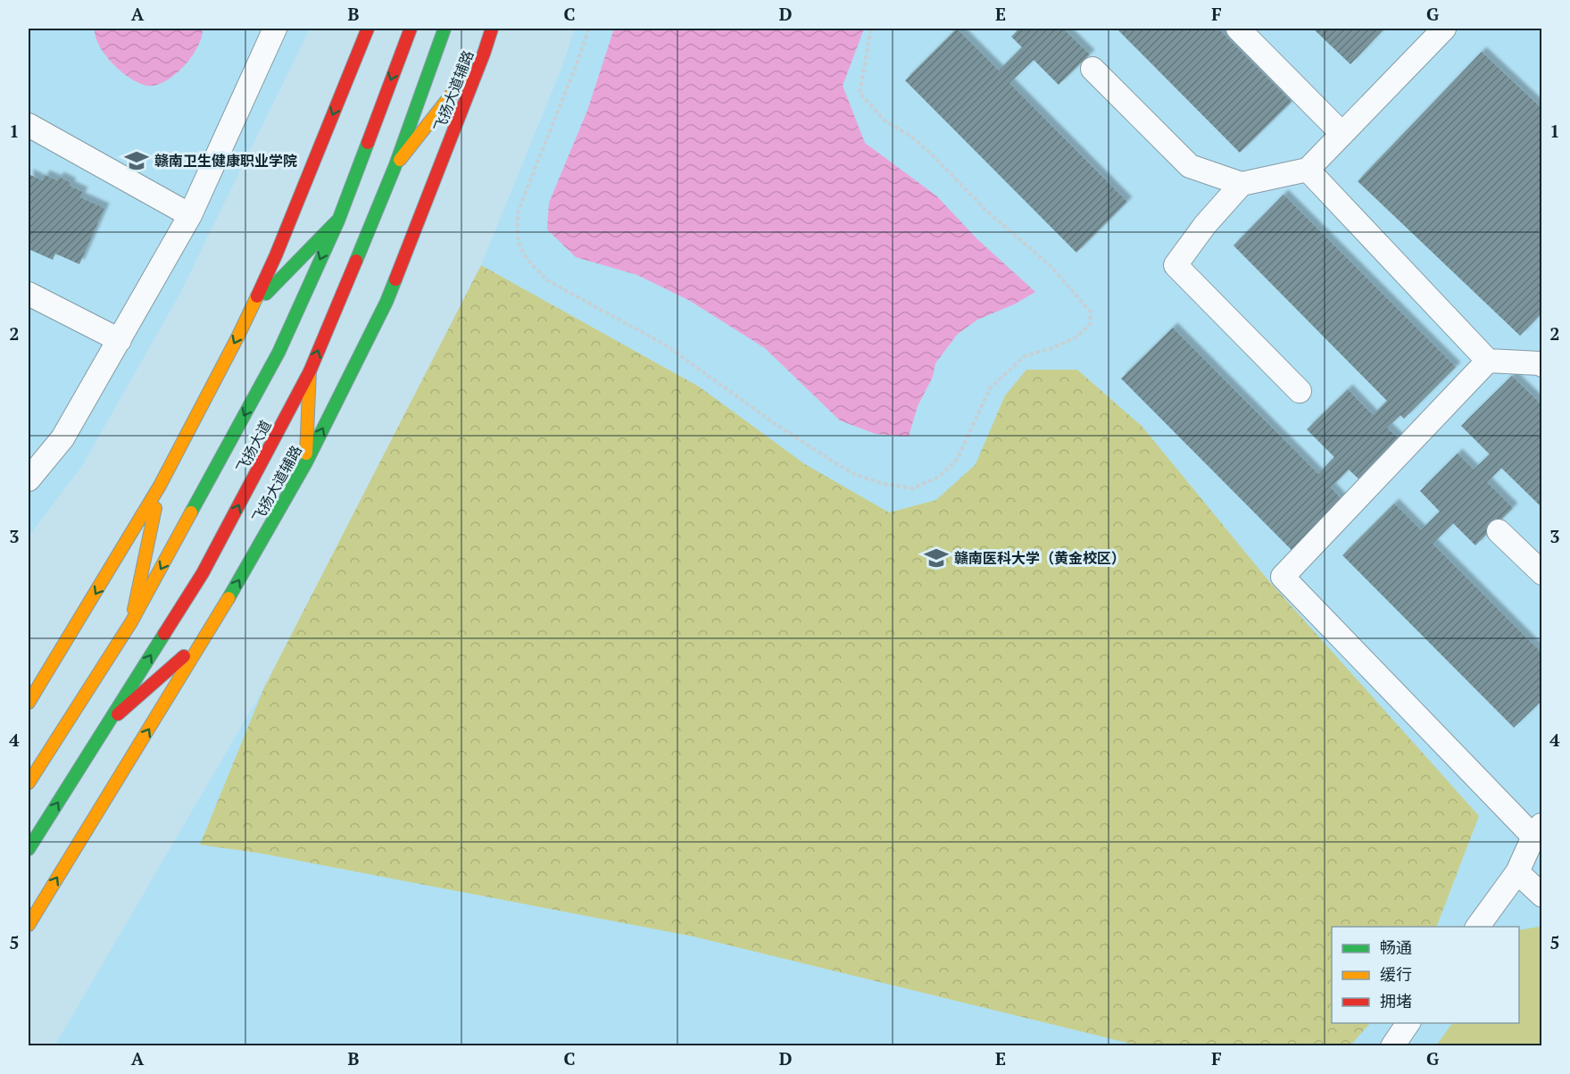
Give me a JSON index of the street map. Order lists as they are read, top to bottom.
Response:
{
  "streets": {
    "street": ["飞扬大道辅路", "飞扬大道"]
  },
  "places": {
    "school or university": ["赣南卫生健康职业学院", "赣南医科大学（黄金校区）"]
  },
  "legend": ["畅通", "缓行", "拥堵"],
  "grid": {
    "columns": [
      "A",
      "B",
      "C",
      "D",
      "E",
      "F",
      "G"
    ],
    "rows": [
      "1",
      "2",
      "3",
      "4",
      "5"
    ]
  }
}
